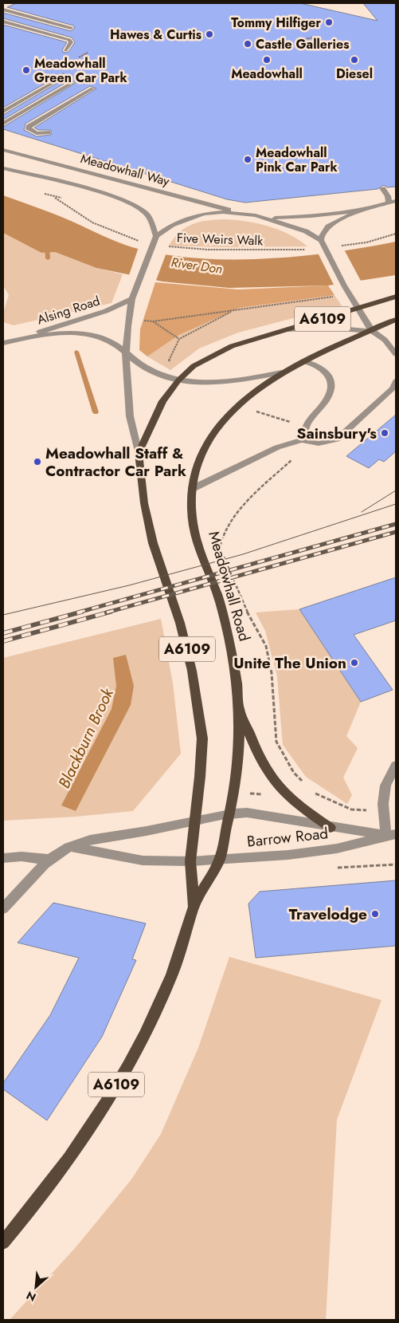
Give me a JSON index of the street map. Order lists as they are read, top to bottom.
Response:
{
  "streets": {
    "main road": ["A6109", "Meadowhall Road"],
    "street": ["Meadowhall Way", "Alsing Road", "Barrow Road"],
    "path": ["Five Weirs Walk"]
  },
  "crossings": [
    ["Alsing Road", "Meadowhall Road"],
    ["Meadowhall Road", "Barrow Road"]
  ],
  "water": ["River Don", "Blackburn Brook"],
  "places": [
    "Tommy Hilfiger",
    "Hawes & Curtis",
    "Castle Galleries",
    "Meadowhall",
    "Diesel",
    "Meadowhall Green Car Park",
    "Meadowhall Pink Car Park",
    "Sainsbury's",
    "Meadowhall Staff & Contractor Car Park",
    "Unite The Union",
    "Travelodge"
  ],
  "north": "bottom left"
}
